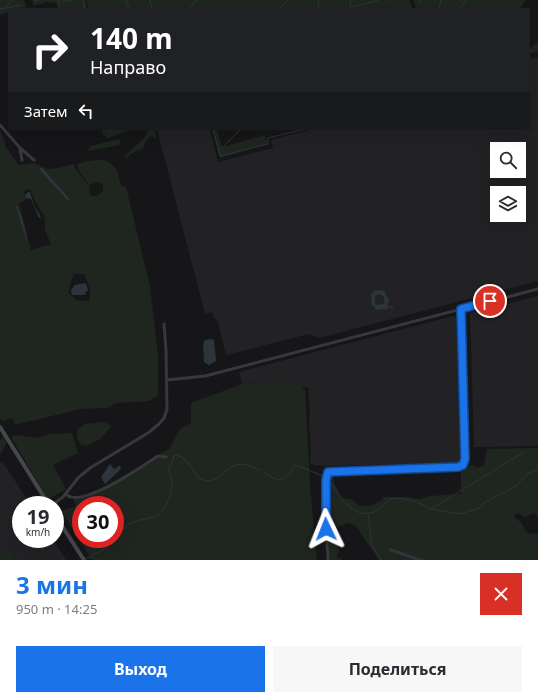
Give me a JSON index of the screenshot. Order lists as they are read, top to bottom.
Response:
{
  "page": {
    "turn": ["140 m", "Направо"],
    "then": "Затем",
    "speed": "19 km/h",
    "limit": "30",
    "heading": ["3 мин", "950 m · 14:25"],
    "buttons": ["Выход", "Поделиться"]
  }
}
